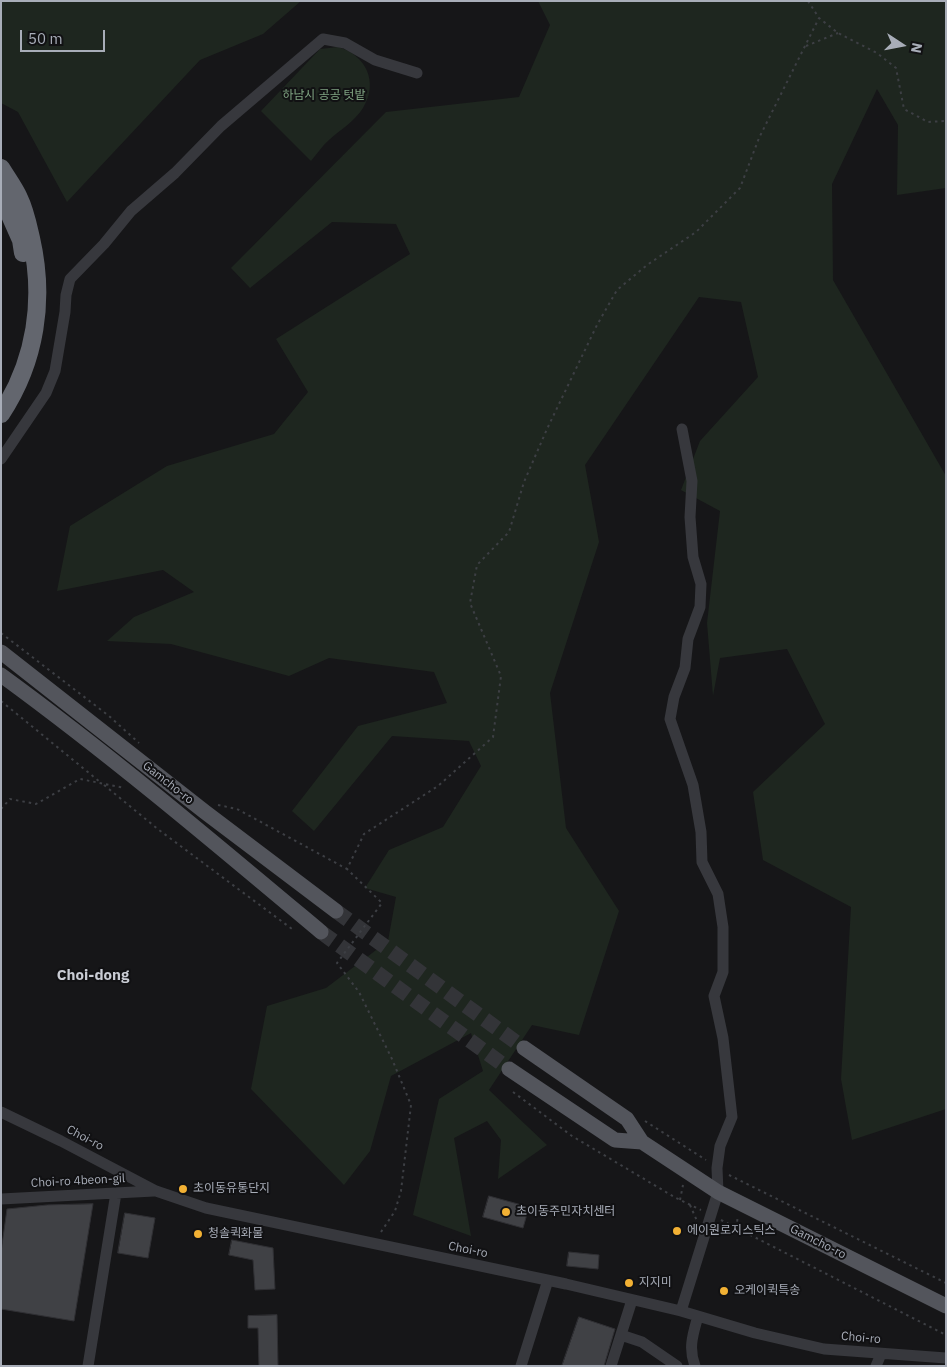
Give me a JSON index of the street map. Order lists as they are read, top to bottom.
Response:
{
  "streets": {
    "main road": ["Gamcho-ro"],
    "street": ["Choi-ro", "Choi-ro 4beon-gil"]
  },
  "crossings": [
    ["Choi-ro", "Choi-ro 4beon-gil"]
  ],
  "districts": ["Choi-dong"],
  "parks": ["하남시 공공 텃밭"],
  "places": [
    "초이동유통단지",
    "초이동주민자치센터",
    "에이원로지스틱스",
    "청솔퀵화물",
    "지지미",
    "오케이퀵특송"
  ],
  "scale_bar": "50 m",
  "north": "right"
}
